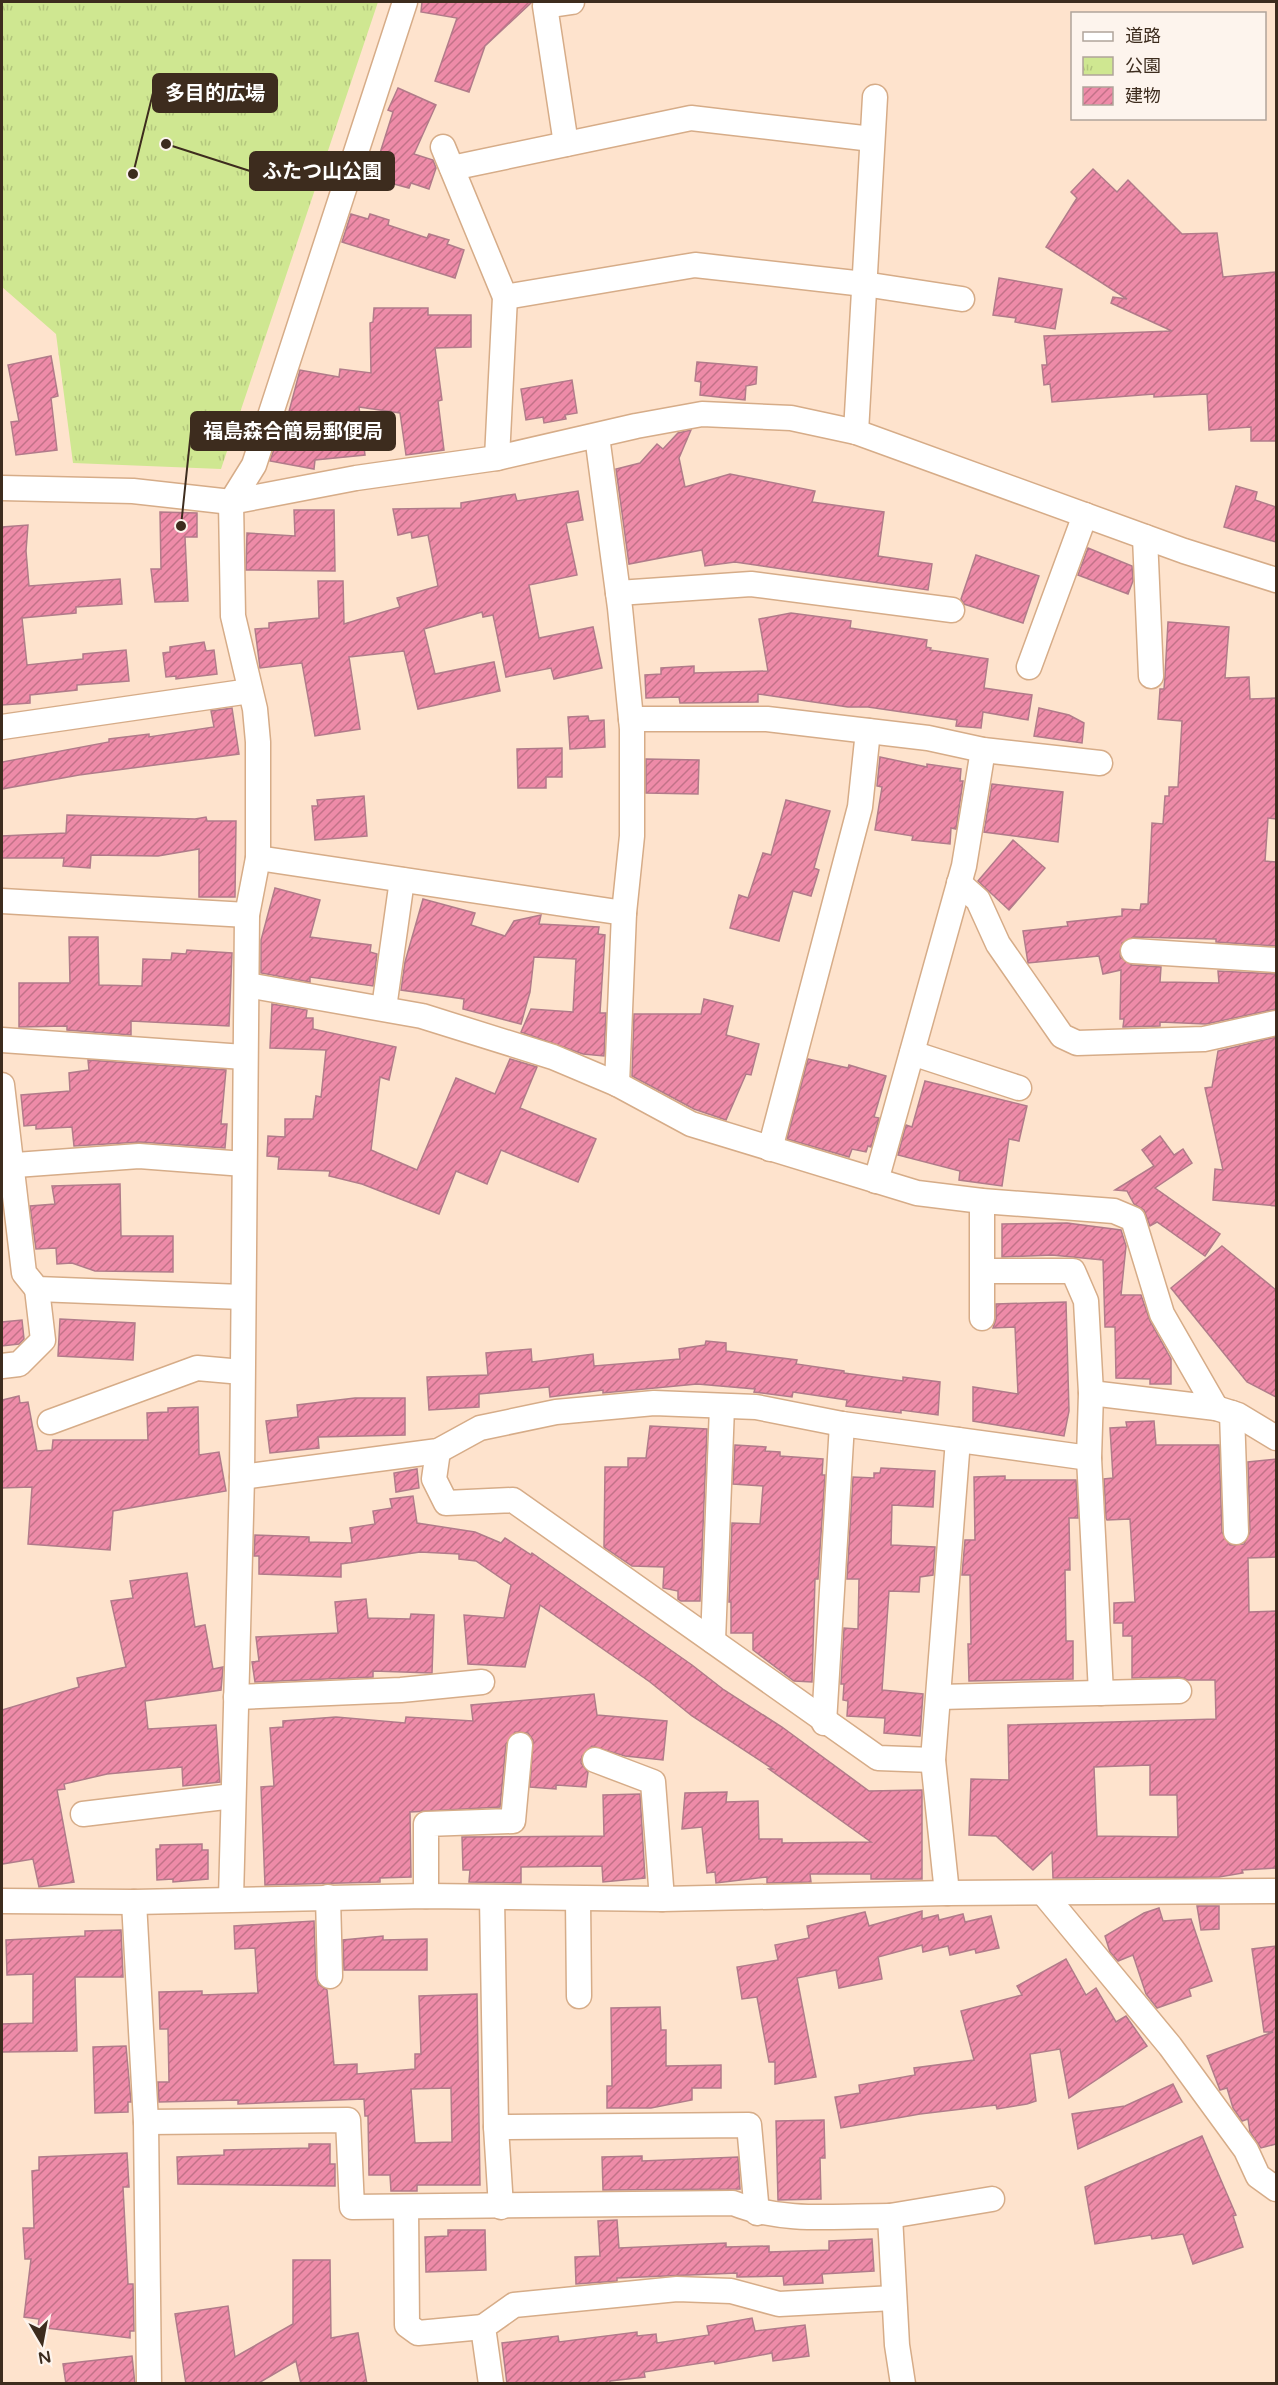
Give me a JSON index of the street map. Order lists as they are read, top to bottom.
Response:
{
  "places": ["ふたつ山公園", "多目的広場", "福島森合簡易郵便局"],
  "legend": ["道路", "公園", "建物"],
  "north": "bottom"
}
